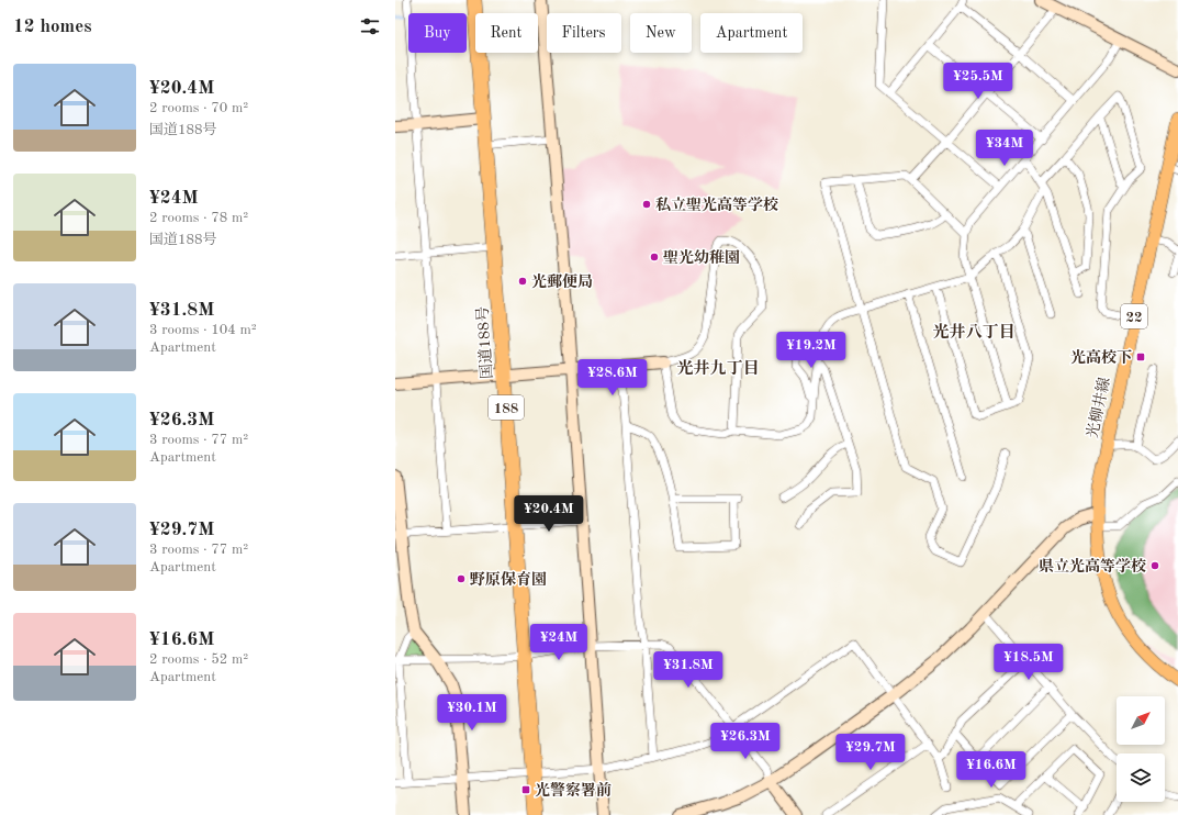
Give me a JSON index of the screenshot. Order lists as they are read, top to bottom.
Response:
{
  "streets": {
    "highway": ["国道188号", "188"],
    "main road": ["22", "光柳井線"]
  },
  "districts": ["光井八丁目", "光井九丁目"],
  "places": {
    "other": [
      "私立聖光高等学校",
      "聖光幼稚園",
      "光郵便局",
      "県立光高等学校",
      "野原保育園"
    ],
    "transit": ["光高校下", "光警察署前"]
  },
  "north": "top right",
  "page": {
    "heading": "12 homes",
    "chip": [
      "Buy",
      "Rent",
      "Filters",
      "New",
      "Apartment"
    ],
    "list": [
      {
        "name": "¥20.4M",
        "note": "2 rooms · 70 m² · 国道188号"
      },
      {
        "name": "¥24M",
        "note": "2 rooms · 78 m² · 国道188号"
      },
      {
        "name": "¥31.8M",
        "note": "3 rooms · 104 m² · Apartment"
      },
      {
        "name": "¥26.3M",
        "note": "3 rooms · 77 m² · Apartment"
      },
      {
        "name": "¥29.7M",
        "note": "3 rooms · 77 m² · Apartment"
      },
      {
        "name": "¥16.6M",
        "note": "2 rooms · 52 m² · Apartment"
      }
    ],
    "price": [
      "¥25.5M",
      "¥34M",
      "¥19.2M",
      "¥28.6M",
      "¥20.4M",
      "¥24M",
      "¥18.5M",
      "¥31.8M",
      "¥30.1M",
      "¥26.3M",
      "¥29.7M",
      "¥16.6M"
    ]
  }
}
